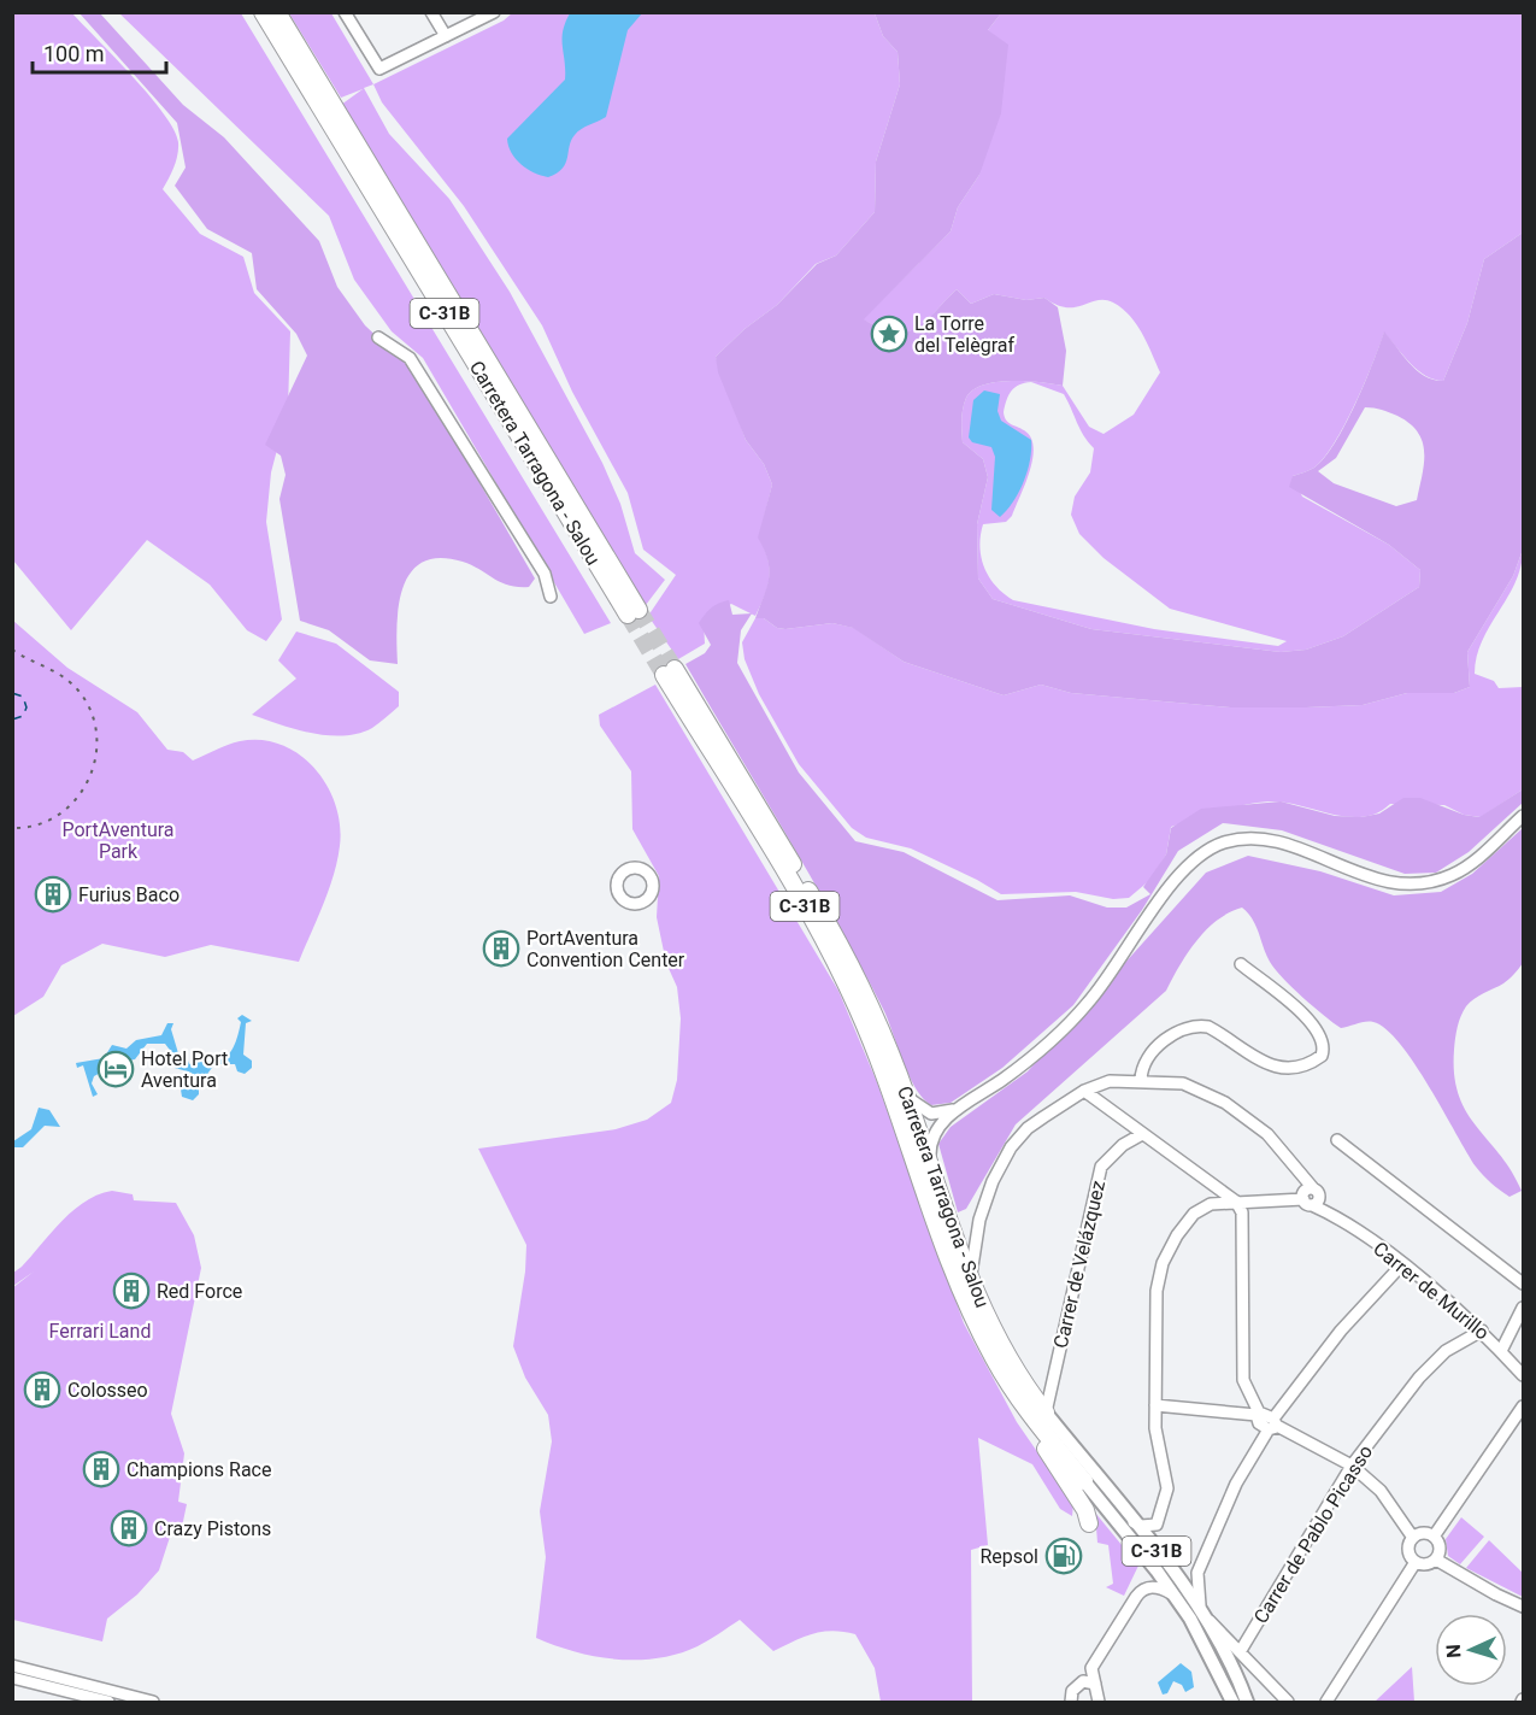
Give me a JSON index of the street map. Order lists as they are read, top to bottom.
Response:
{
  "streets": {
    "highway": ["C-31B", "Carretera Tarragona - Salou"],
    "street": ["Carrer de Velázquez", "Carrer de Murillo", "Carrer de Pablo Picasso"]
  },
  "crossings": [
    ["Carretera Tarragona - Salou", "Carrer de Velázquez"],
    ["Carretera Tarragona - Salou", "Carrer de Murillo"],
    ["Carrer de Murillo", "Carrer de Pablo Picasso"]
  ],
  "parks": ["PortAventura Park", "Ferrari Land"],
  "places": {
    "place": ["La Torre del Telègraf"],
    "building": [
      "Furius Baco",
      "PortAventura Convention Center",
      "Red Force",
      "Colosseo",
      "Champions Race",
      "Crazy Pistons"
    ],
    "hotel": ["Hotel Port Aventura"],
    "fuel station": ["Repsol"]
  },
  "scale_bar": "100 m",
  "north": "left"
}
